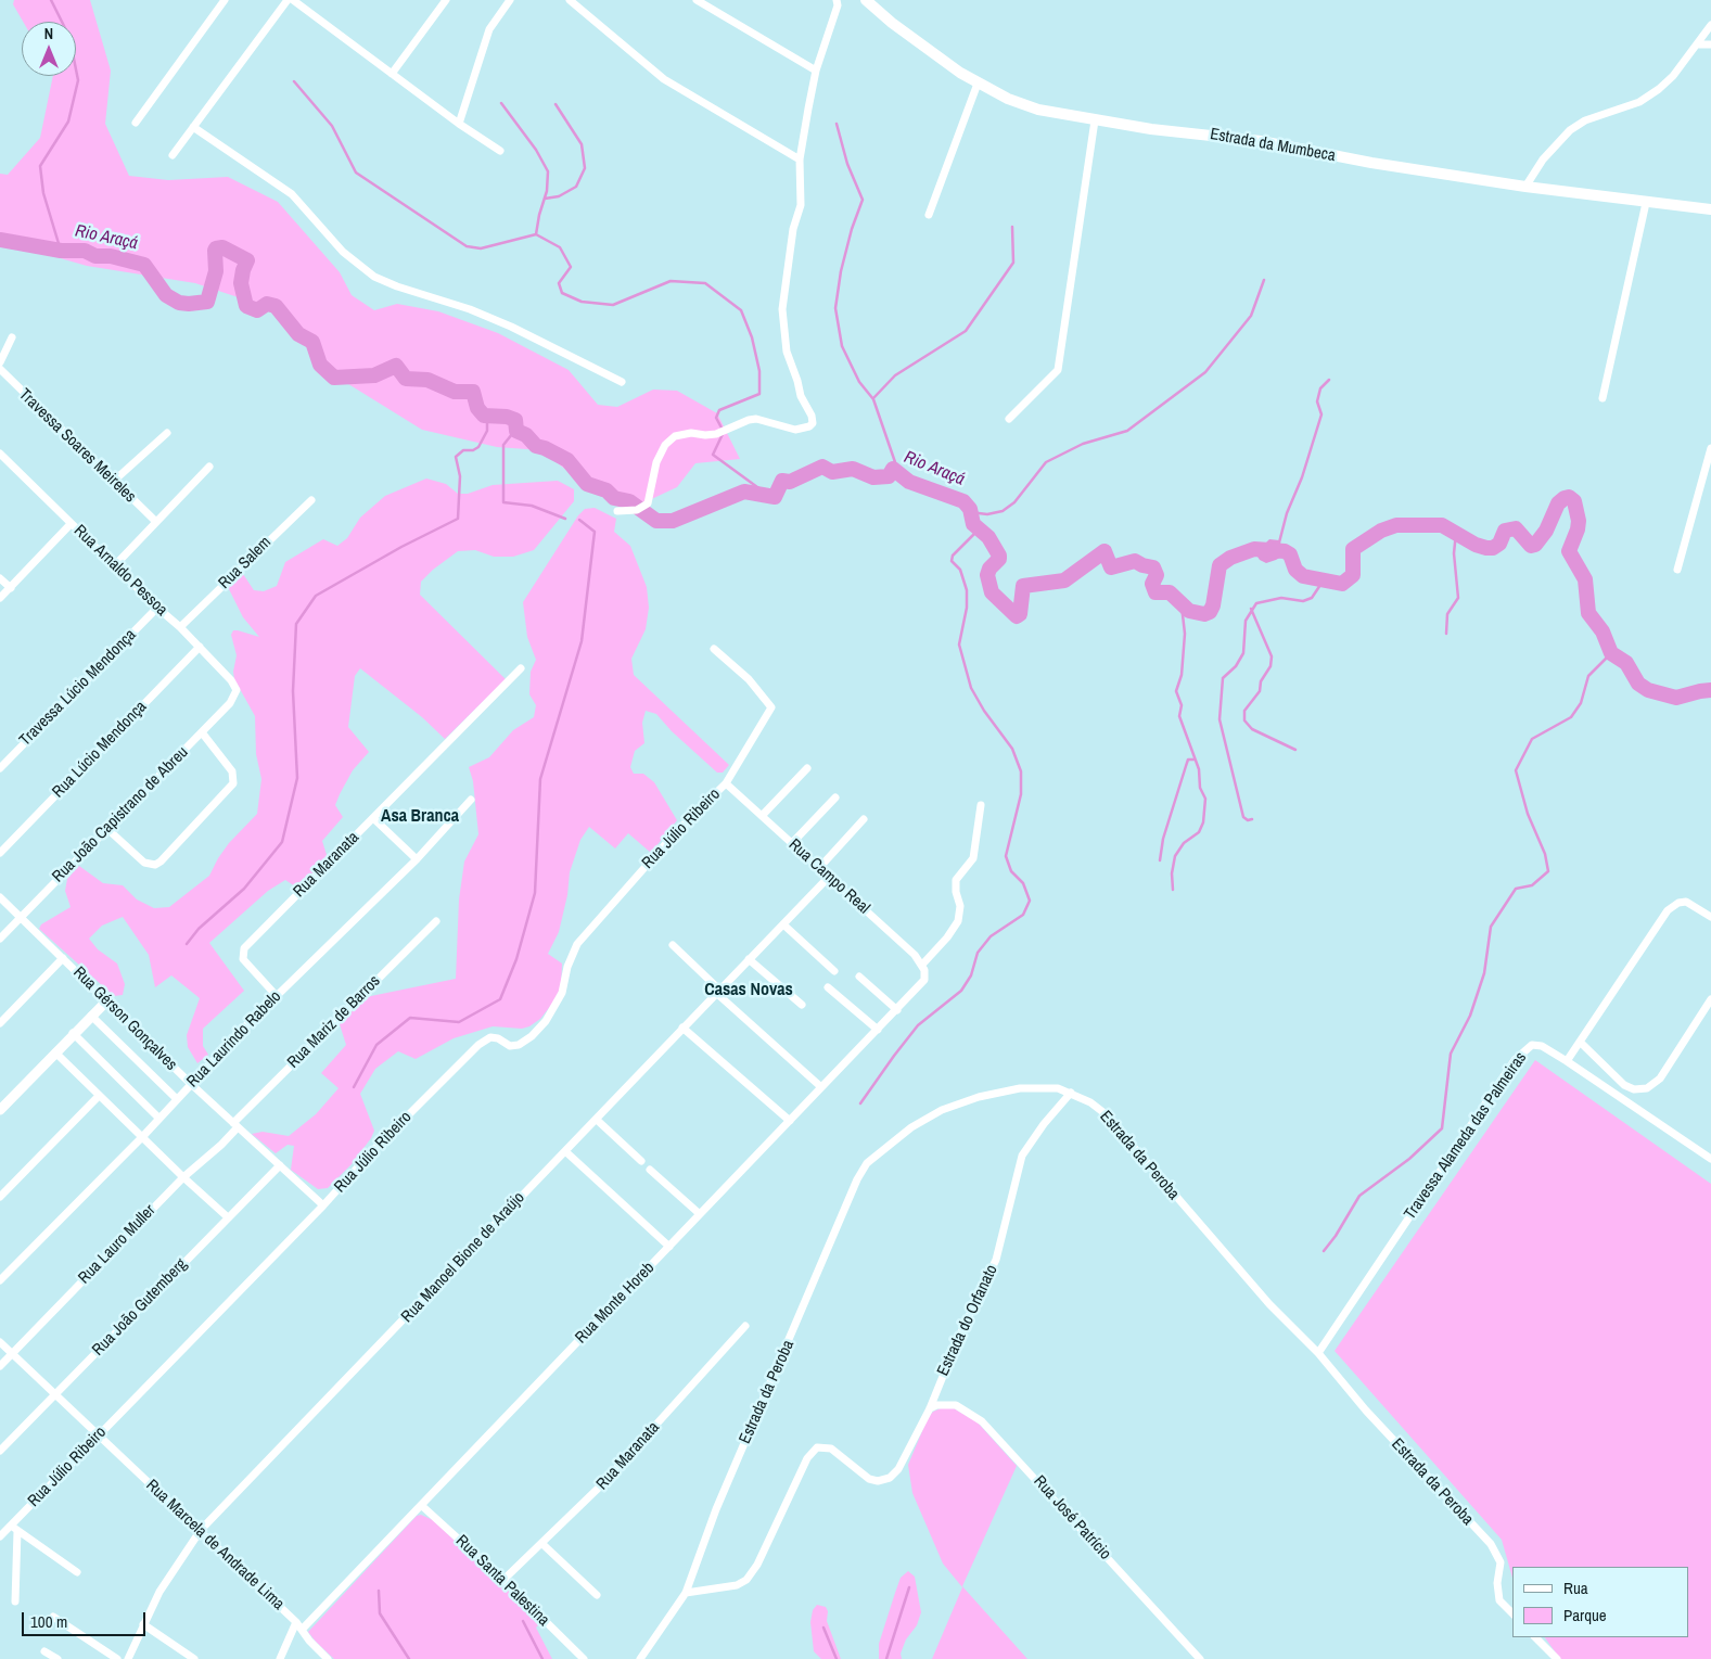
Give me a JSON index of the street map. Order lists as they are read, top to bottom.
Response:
{
  "streets": {
    "main road": ["Estrada da Mumbeca"],
    "street": [
      "Travessa Soares Meireles",
      "Rua Salem",
      "Rua Arnaldo Pessoa",
      "Travessa Lúcio Mendonça",
      "Rua Lúcio Mendonça",
      "Rua João Capistrano de Abreu",
      "Rua Júlio Ribeiro",
      "Rua Maranata",
      "Rua Campo Real",
      "Rua Gérson Gonçalves",
      "Rua Mariz de Barros",
      "Rua Laurindo Rabelo",
      "Travessa Alameda das Palmeiras",
      "Estrada da Peroba",
      "Rua Lauro Muller",
      "Rua Manoel Bione de Araújo",
      "Rua Monte Horeb",
      "Rua João Gutemberg",
      "Estrada do Orfanato",
      "Rua José Patrício",
      "Rua Marcela de Andrade Lima",
      "Rua Santa Palestina"
    ]
  },
  "crossings": [
    ["Rua Salem", "Rua Arnaldo Pessoa"],
    ["Rua Arnaldo Pessoa", "Travessa Lúcio Mendonça"],
    ["Rua Arnaldo Pessoa", "Rua Lúcio Mendonça"],
    ["Rua Arnaldo Pessoa", "Rua João Capistrano de Abreu"],
    ["Rua João Capistrano de Abreu", "Rua Gérson Gonçalves"],
    ["Rua Júlio Ribeiro", "Rua Campo Real"],
    ["Rua Júlio Ribeiro", "Rua Gérson Gonçalves"],
    ["Rua Júlio Ribeiro", "Rua Marcela de Andrade Lima"],
    ["Rua Maranata", "Rua Laurindo Rabelo"],
    ["Rua Maranata", "Rua Santa Palestina"],
    ["Rua Campo Real", "Rua Manoel Bione de Araújo"],
    ["Rua Campo Real", "Rua Monte Horeb"],
    ["Rua Gérson Gonçalves", "Rua Mariz de Barros"],
    ["Rua Gérson Gonçalves", "Rua Laurindo Rabelo"],
    ["Rua Gérson Gonçalves", "Rua Lauro Muller"],
    ["Rua Gérson Gonçalves", "Rua João Gutemberg"],
    ["Rua Mariz de Barros", "Rua Lauro Muller"],
    ["Travessa Alameda das Palmeiras", "Estrada da Peroba"],
    ["Estrada da Peroba", "Estrada do Orfanato"],
    ["Rua Lauro Muller", "Rua Marcela de Andrade Lima"],
    ["Rua Manoel Bione de Araújo", "Rua Marcela de Andrade Lima"],
    ["Rua Monte Horeb", "Rua Marcela de Andrade Lima"],
    ["Rua Monte Horeb", "Rua Santa Palestina"],
    ["Rua João Gutemberg", "Rua Marcela de Andrade Lima"],
    ["Estrada do Orfanato", "Rua José Patrício"]
  ],
  "districts": ["Asa Branca", "Casas Novas"],
  "water": ["Rio Araçá"],
  "legend": ["Rua", "Parque"],
  "scale_bar": "100 m",
  "north": "top"
}
